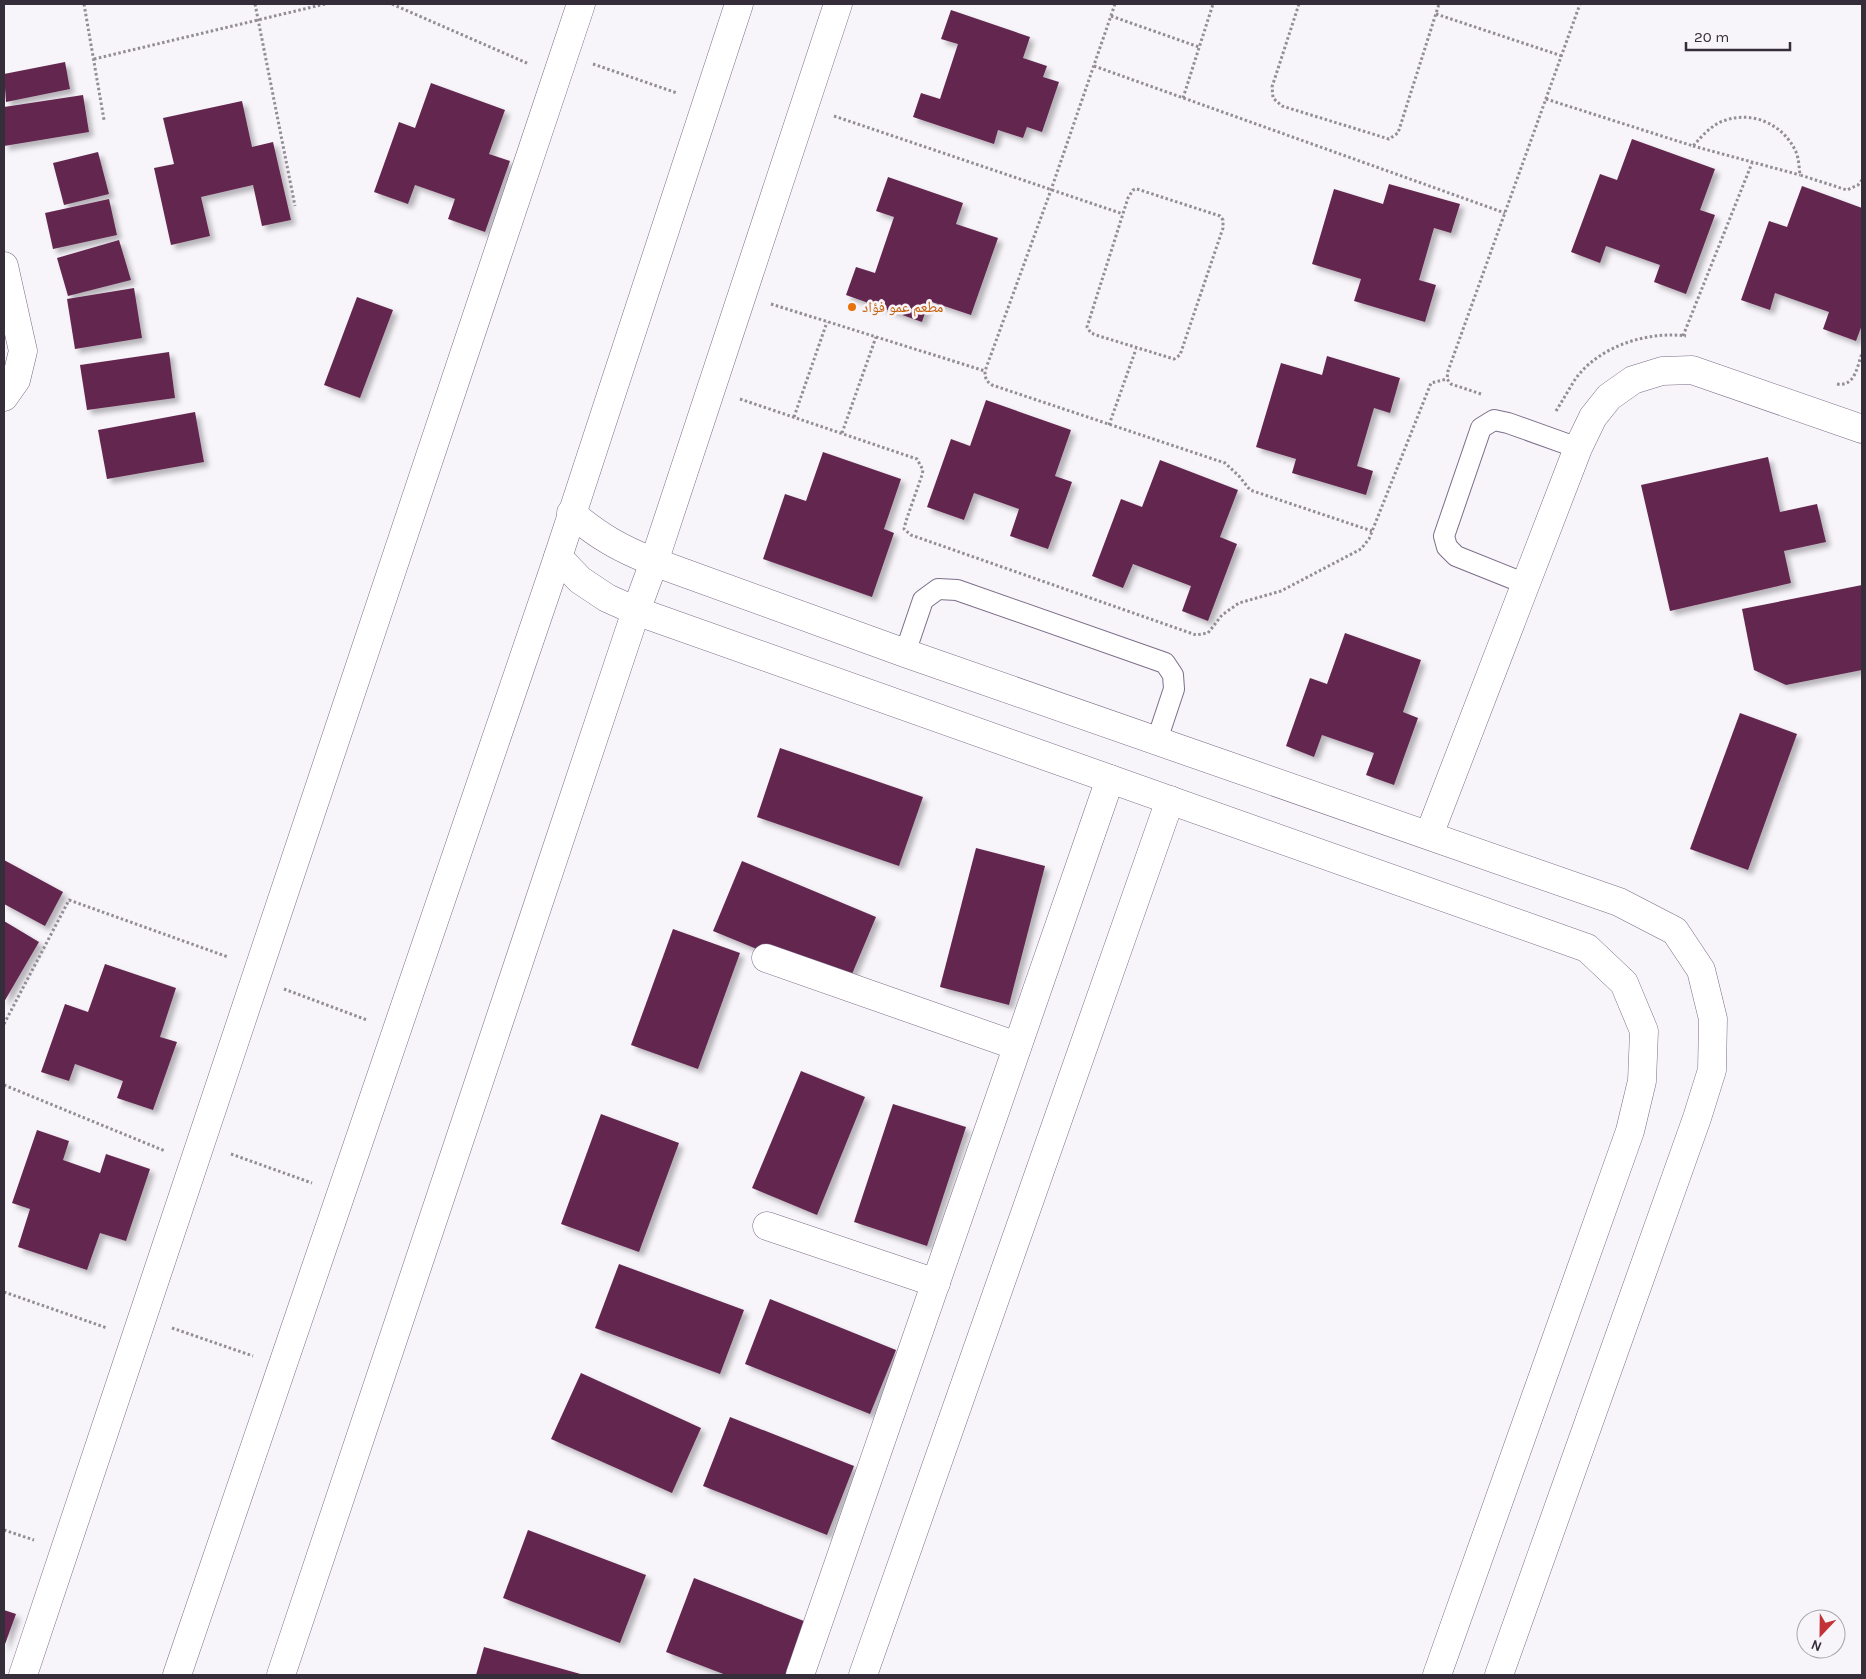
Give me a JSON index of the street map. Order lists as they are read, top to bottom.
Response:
{
  "places": ["مطعم عمو فؤاد"],
  "scale_bar": "20 m",
  "north": "bottom"
}
